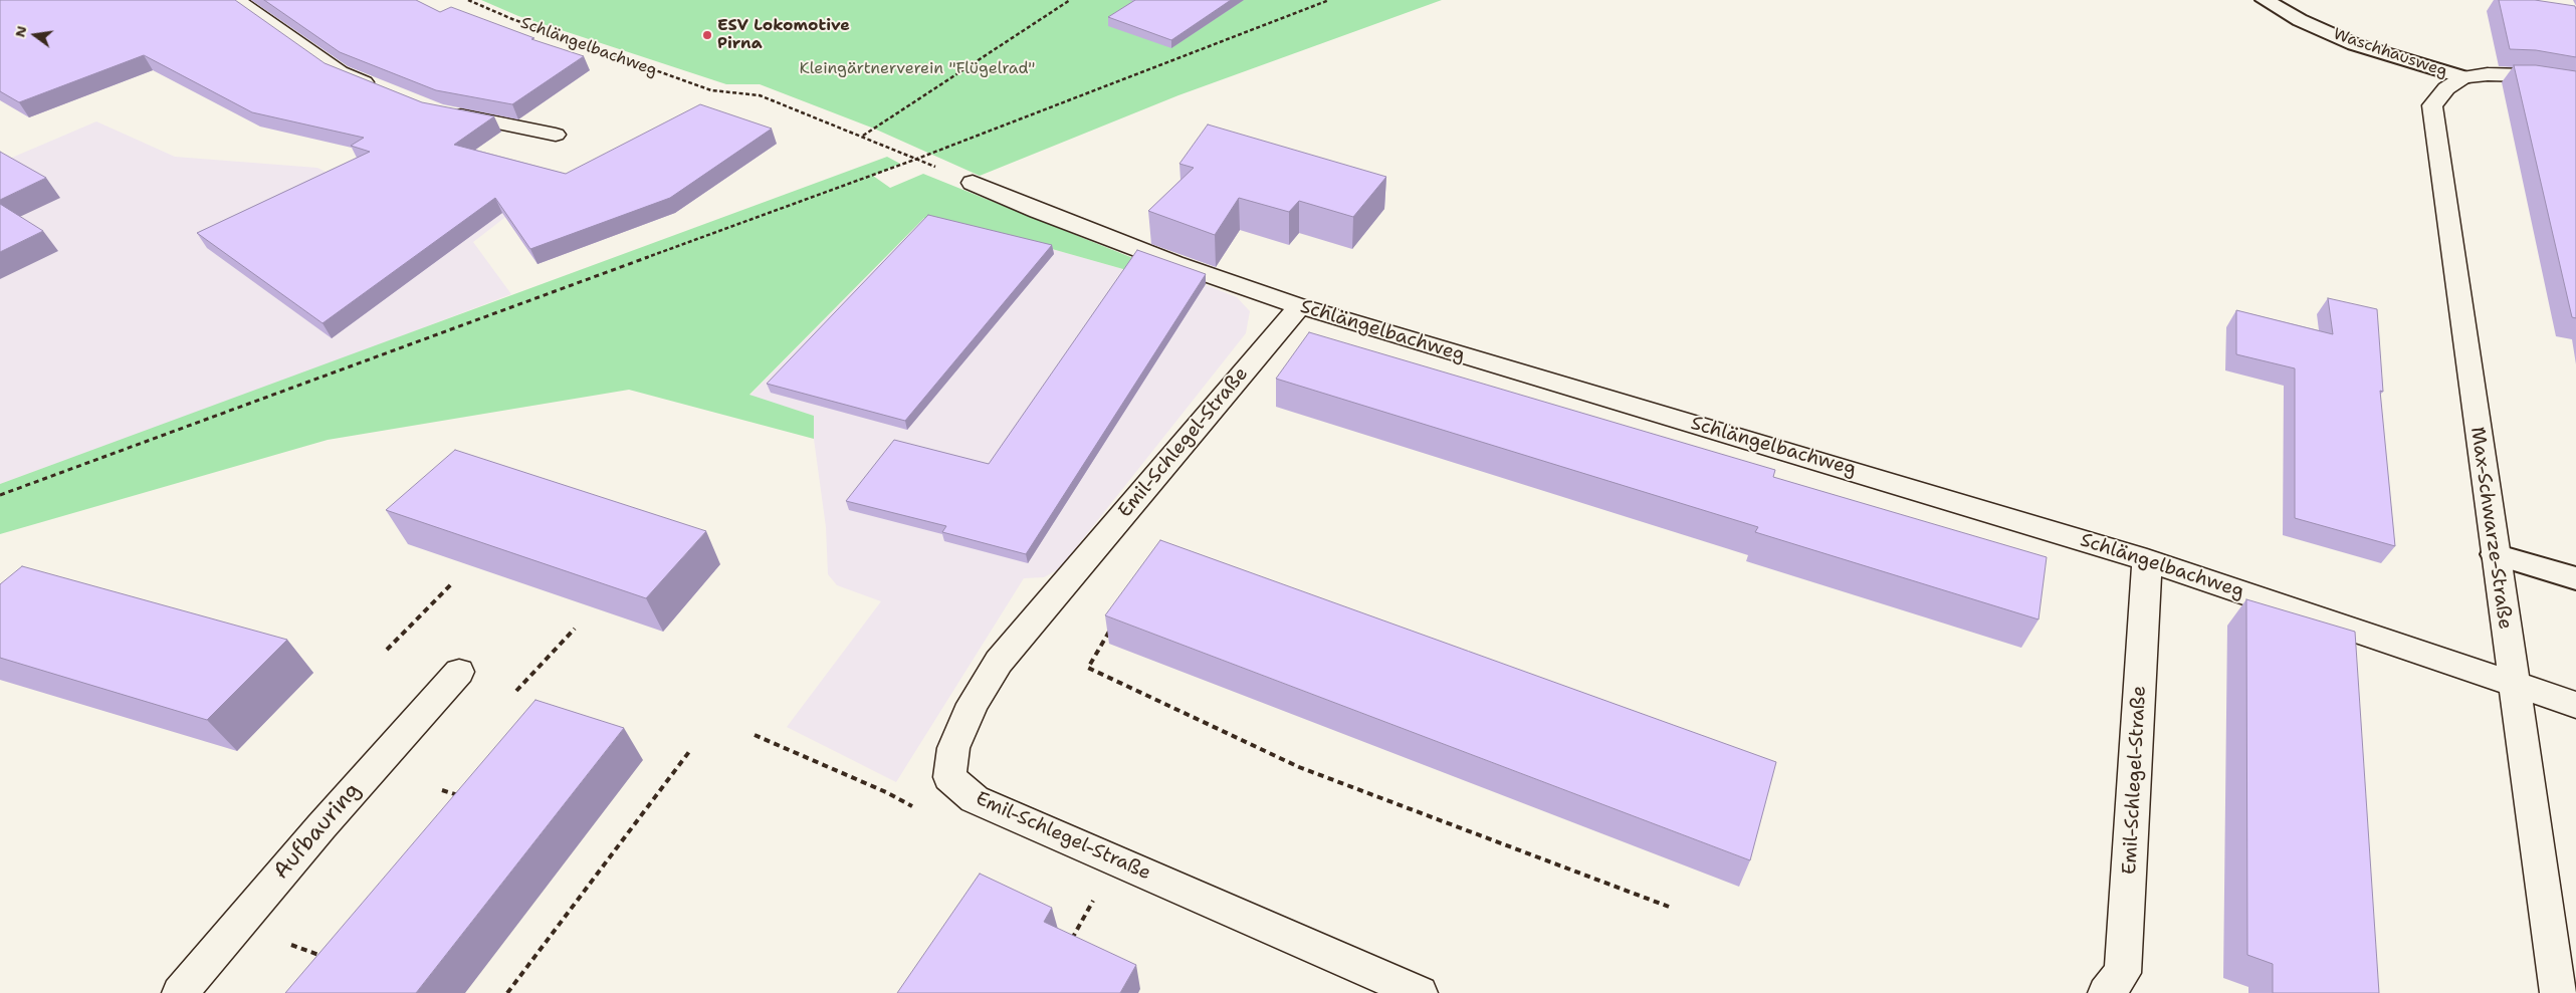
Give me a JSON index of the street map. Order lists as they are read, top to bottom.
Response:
{
  "streets": {
    "street": [
      "Schlängelbachweg",
      "Emil-Schlegel-Straße",
      "Max-Schwarze-Straße",
      "Aufbauring"
    ],
    "lane": ["Waschhausweg"]
  },
  "crossings": [
    ["Schlängelbachweg", "Emil-Schlegel-Straße"],
    ["Schlängelbachweg", "Max-Schwarze-Straße"],
    ["Waschhausweg", "Max-Schwarze-Straße"]
  ],
  "parks": ["Kleingärtnerverein \"Flügelrad\""],
  "places": ["ESV Lokomotive Pirna"],
  "north": "left"
}
